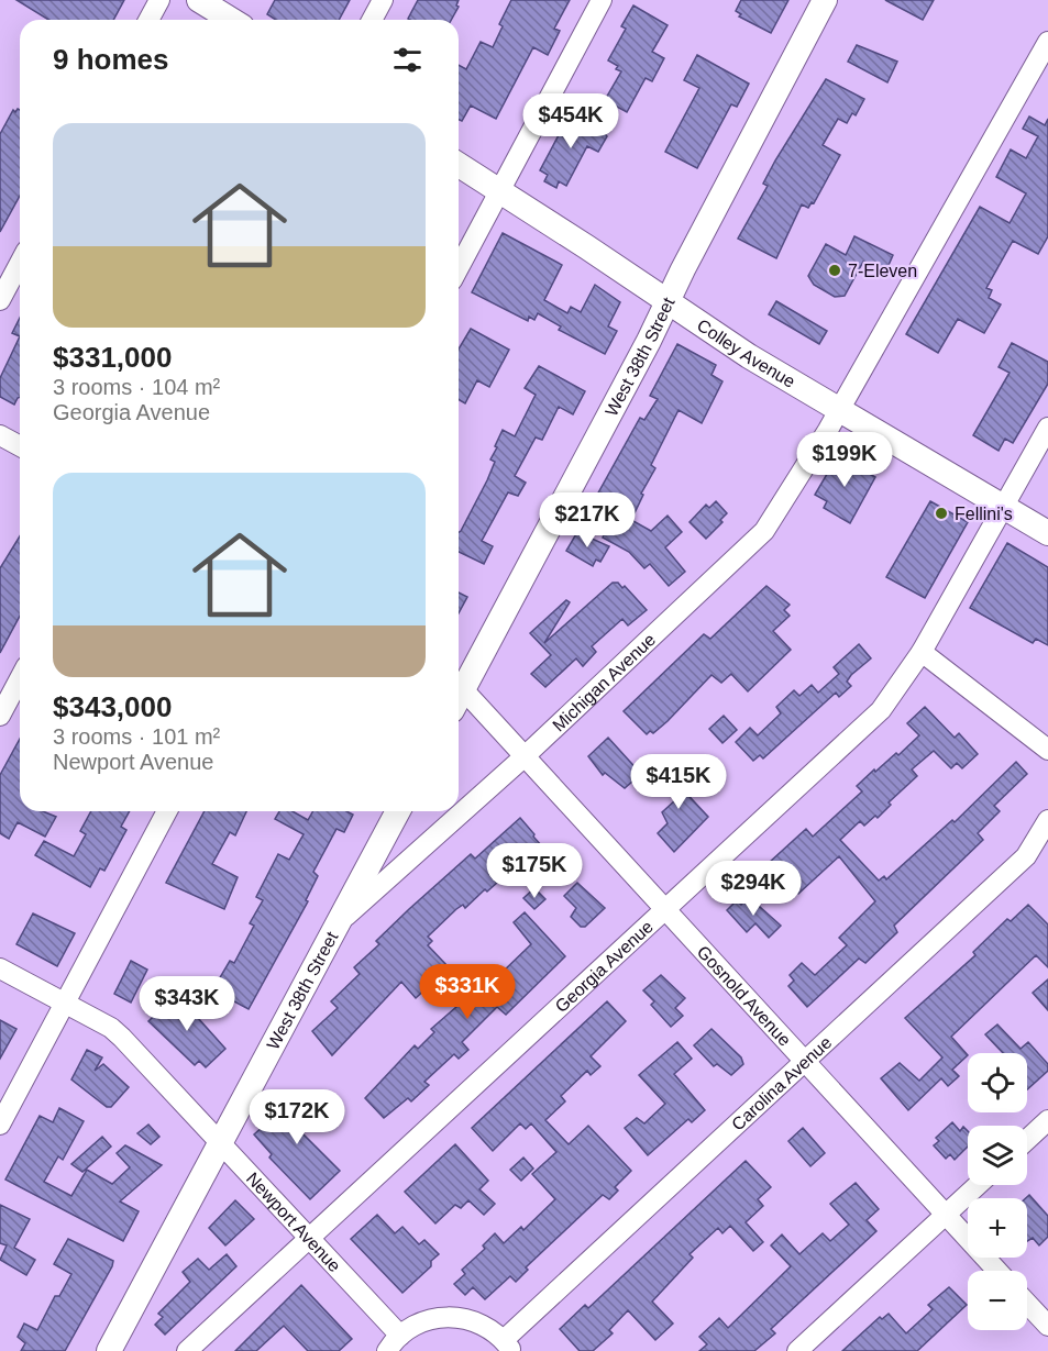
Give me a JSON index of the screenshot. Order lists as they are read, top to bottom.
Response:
{
  "streets": {
    "main road": ["Colley Avenue", "West 38th Street"],
    "street": [
      "Michigan Avenue",
      "Georgia Avenue",
      "Gosnold Avenue",
      "Carolina Avenue",
      "Newport Avenue"
    ]
  },
  "crossings": [
    ["Colley Avenue", "West 38th Street"],
    ["Colley Avenue", "Michigan Avenue"],
    ["Colley Avenue", "Georgia Avenue"],
    ["West 38th Street", "Michigan Avenue"],
    ["West 38th Street", "Newport Avenue"],
    ["Michigan Avenue", "Gosnold Avenue"],
    ["Georgia Avenue", "Gosnold Avenue"],
    ["Georgia Avenue", "Newport Avenue"],
    ["Gosnold Avenue", "Carolina Avenue"]
  ],
  "places": ["7-Eleven", "Fellini's"],
  "page": {
    "heading": "9 homes",
    "price": [
      "$454K",
      "$199K",
      "$217K",
      "$415K",
      "$175K",
      "$294K",
      "$331K",
      "$343K",
      "$172K"
    ],
    "list": [
      {
        "name": "$331,000",
        "note": "3 rooms · 104 m² · Georgia Avenue"
      },
      {
        "name": "$343,000",
        "note": "3 rooms · 101 m² · Newport Avenue"
      }
    ],
    "map_buttons": ["+", "−"]
  }
}
